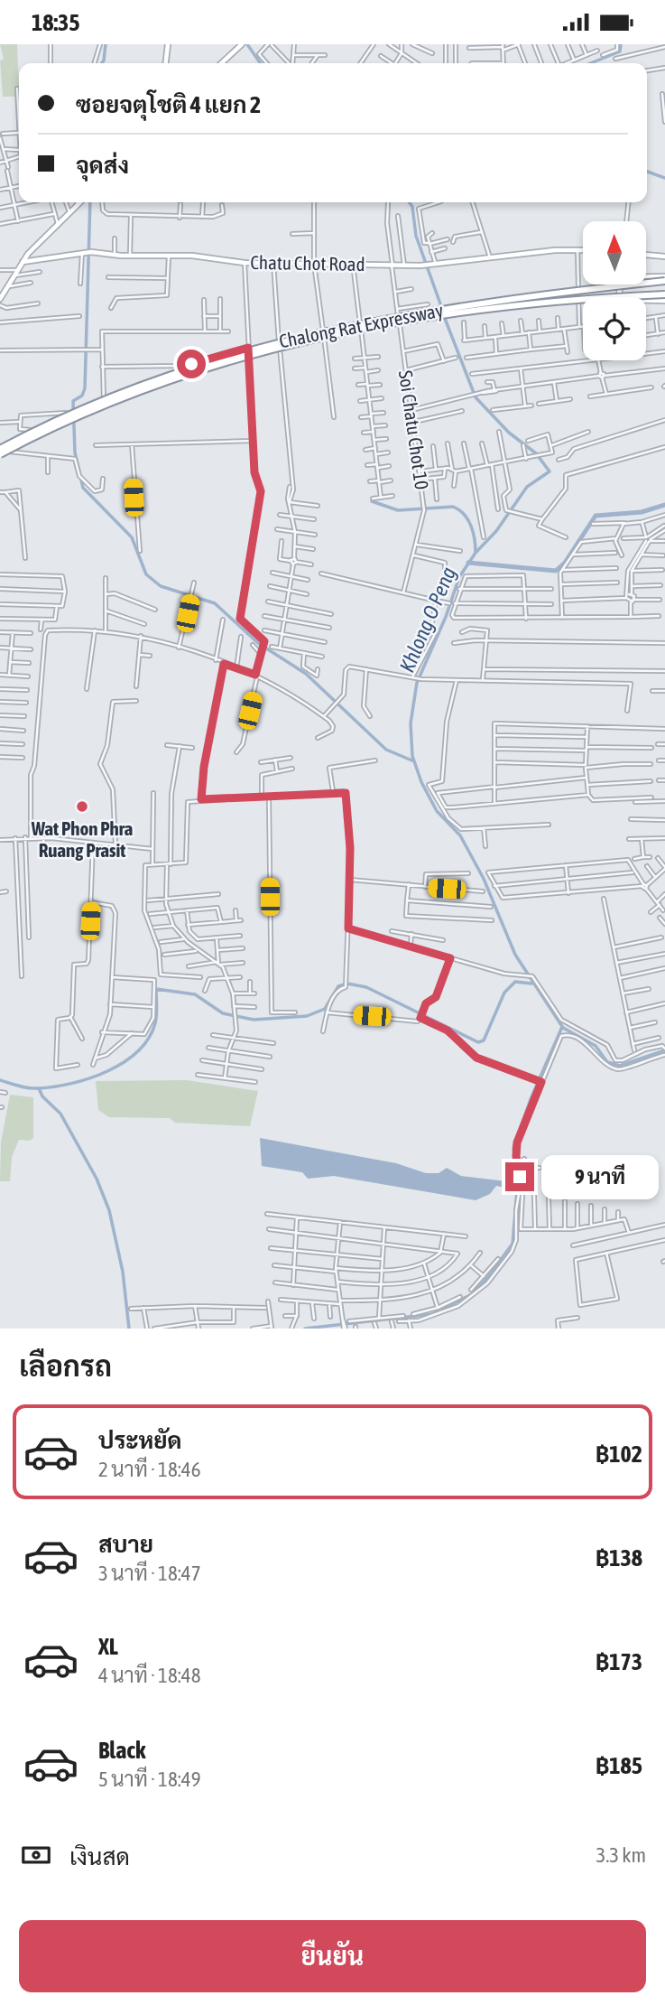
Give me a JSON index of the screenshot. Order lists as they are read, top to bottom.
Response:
{
  "streets": {
    "highway": ["Chalong Rat Expressway"],
    "street": ["Chatu Chot Road", "Soi Chatu Chot 10"]
  },
  "crossings": [
    ["Chatu Chot Road", "Soi Chatu Chot 10"]
  ],
  "water": ["Khlong O Peng"],
  "places": ["Wat Phon Phra Ruang Prasit"],
  "north": "top",
  "page": {
    "status": "18:35",
    "banner": ["ซอยจตุโชติ 4 แยก 2", "จุดส่ง"],
    "bubble": "9 นาที",
    "heading": "เลือกรถ",
    "list": [
      {
        "name": "ประหยัด",
        "note": "2 นาที · 18:46",
        "value": "฿102"
      },
      {
        "name": "สบาย",
        "note": "3 นาที · 18:47",
        "value": "฿138"
      },
      {
        "name": "XL",
        "note": "4 นาที · 18:48",
        "value": "฿173"
      },
      {
        "name": "Black",
        "note": "5 นาที · 18:49",
        "value": "฿185"
      }
    ],
    "pay": ["เงินสด", "3.3 km"],
    "buttons": "ยืนยัน"
  }
}
